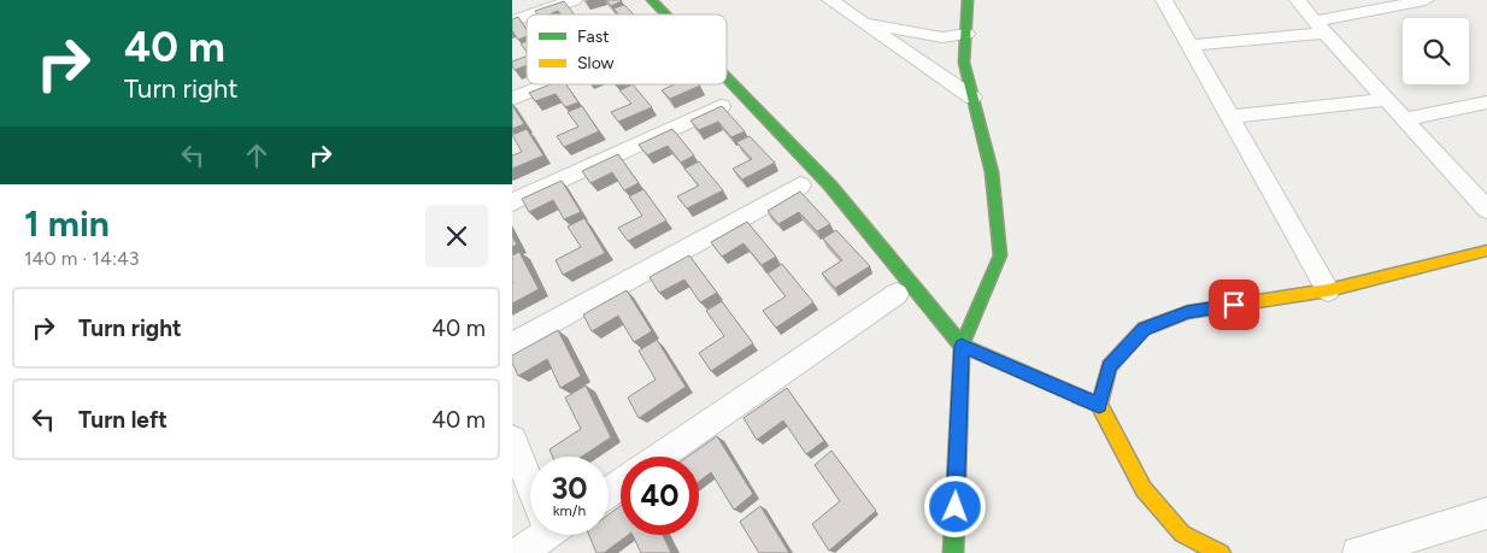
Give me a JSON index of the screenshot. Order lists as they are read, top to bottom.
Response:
{
  "legend": ["Fast", "Slow"],
  "page": {
    "turn": ["40 m", "Turn right"],
    "heading": ["1 min", "140 m · 14:43"],
    "list": [
      {
        "name": "Turn right",
        "value": "40 m"
      },
      {
        "name": "Turn left",
        "value": "40 m"
      }
    ],
    "speed": "30 km/h",
    "limit": "40"
  }
}
